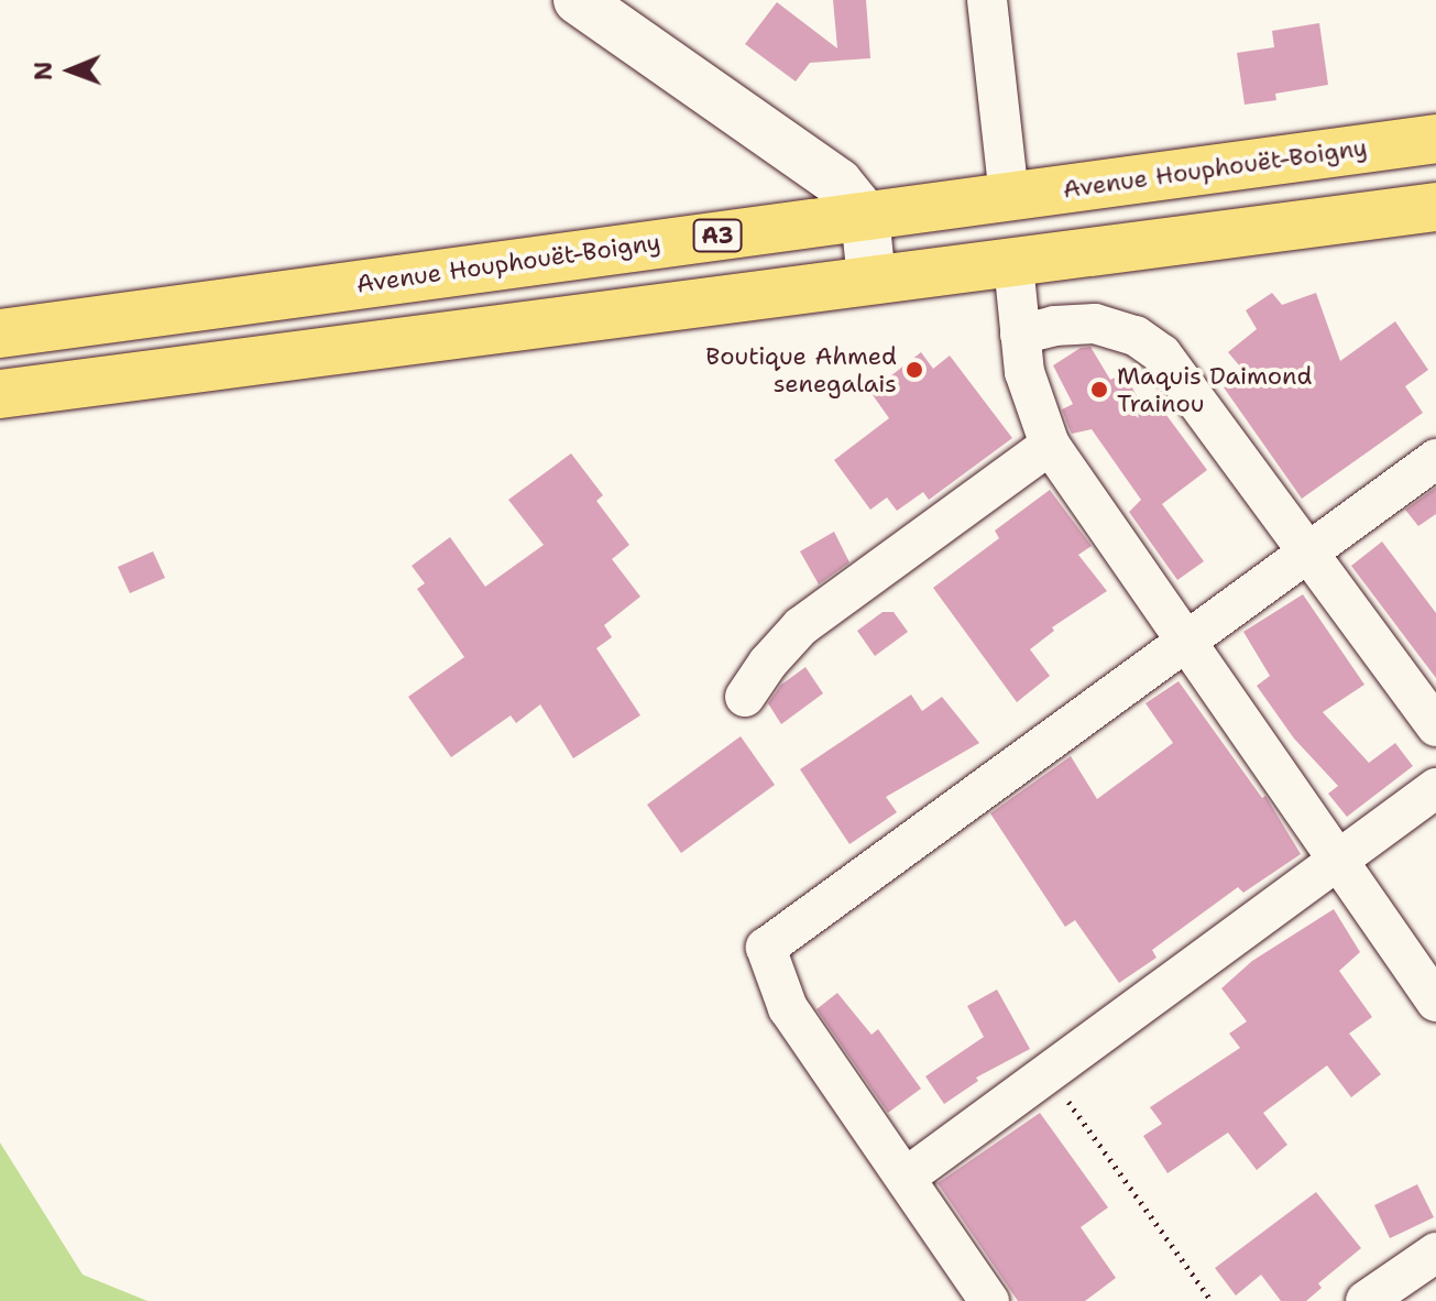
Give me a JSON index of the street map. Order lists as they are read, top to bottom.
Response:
{
  "streets": {
    "highway": ["Avenue Houphouët-Boigny", "A3"]
  },
  "places": ["Boutique Ahmed senegalais", "Maquis Daimond Trainou"],
  "north": "left"
}
